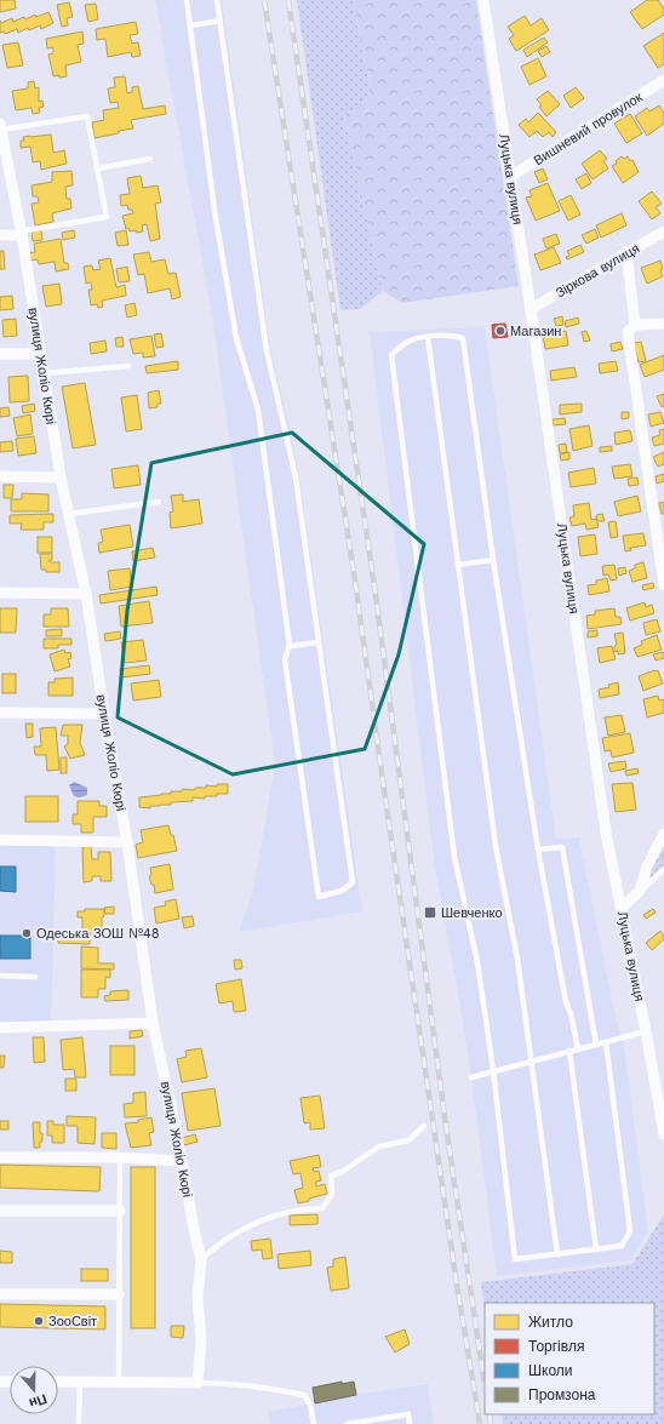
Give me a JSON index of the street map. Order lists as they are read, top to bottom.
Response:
{
  "streets": {
    "street": [
      "Вишневий провулок",
      "Луцька вулиця",
      "Зіркова вулиця",
      "вулиця Жоліо Кюрі"
    ]
  },
  "crossings": [
    ["Вишневий провулок", "Луцька вулиця"],
    ["Луцька вулиця", "Зіркова вулиця"]
  ],
  "places": {
    "other": ["Магазин", "Одеська ЗОШ №48", "ЗооСвіт"],
    "transit": ["Шевченко"]
  },
  "legend": [
    "Житло",
    "Торгівля",
    "Школи",
    "Промзона"
  ],
  "north": "bottom"
}
